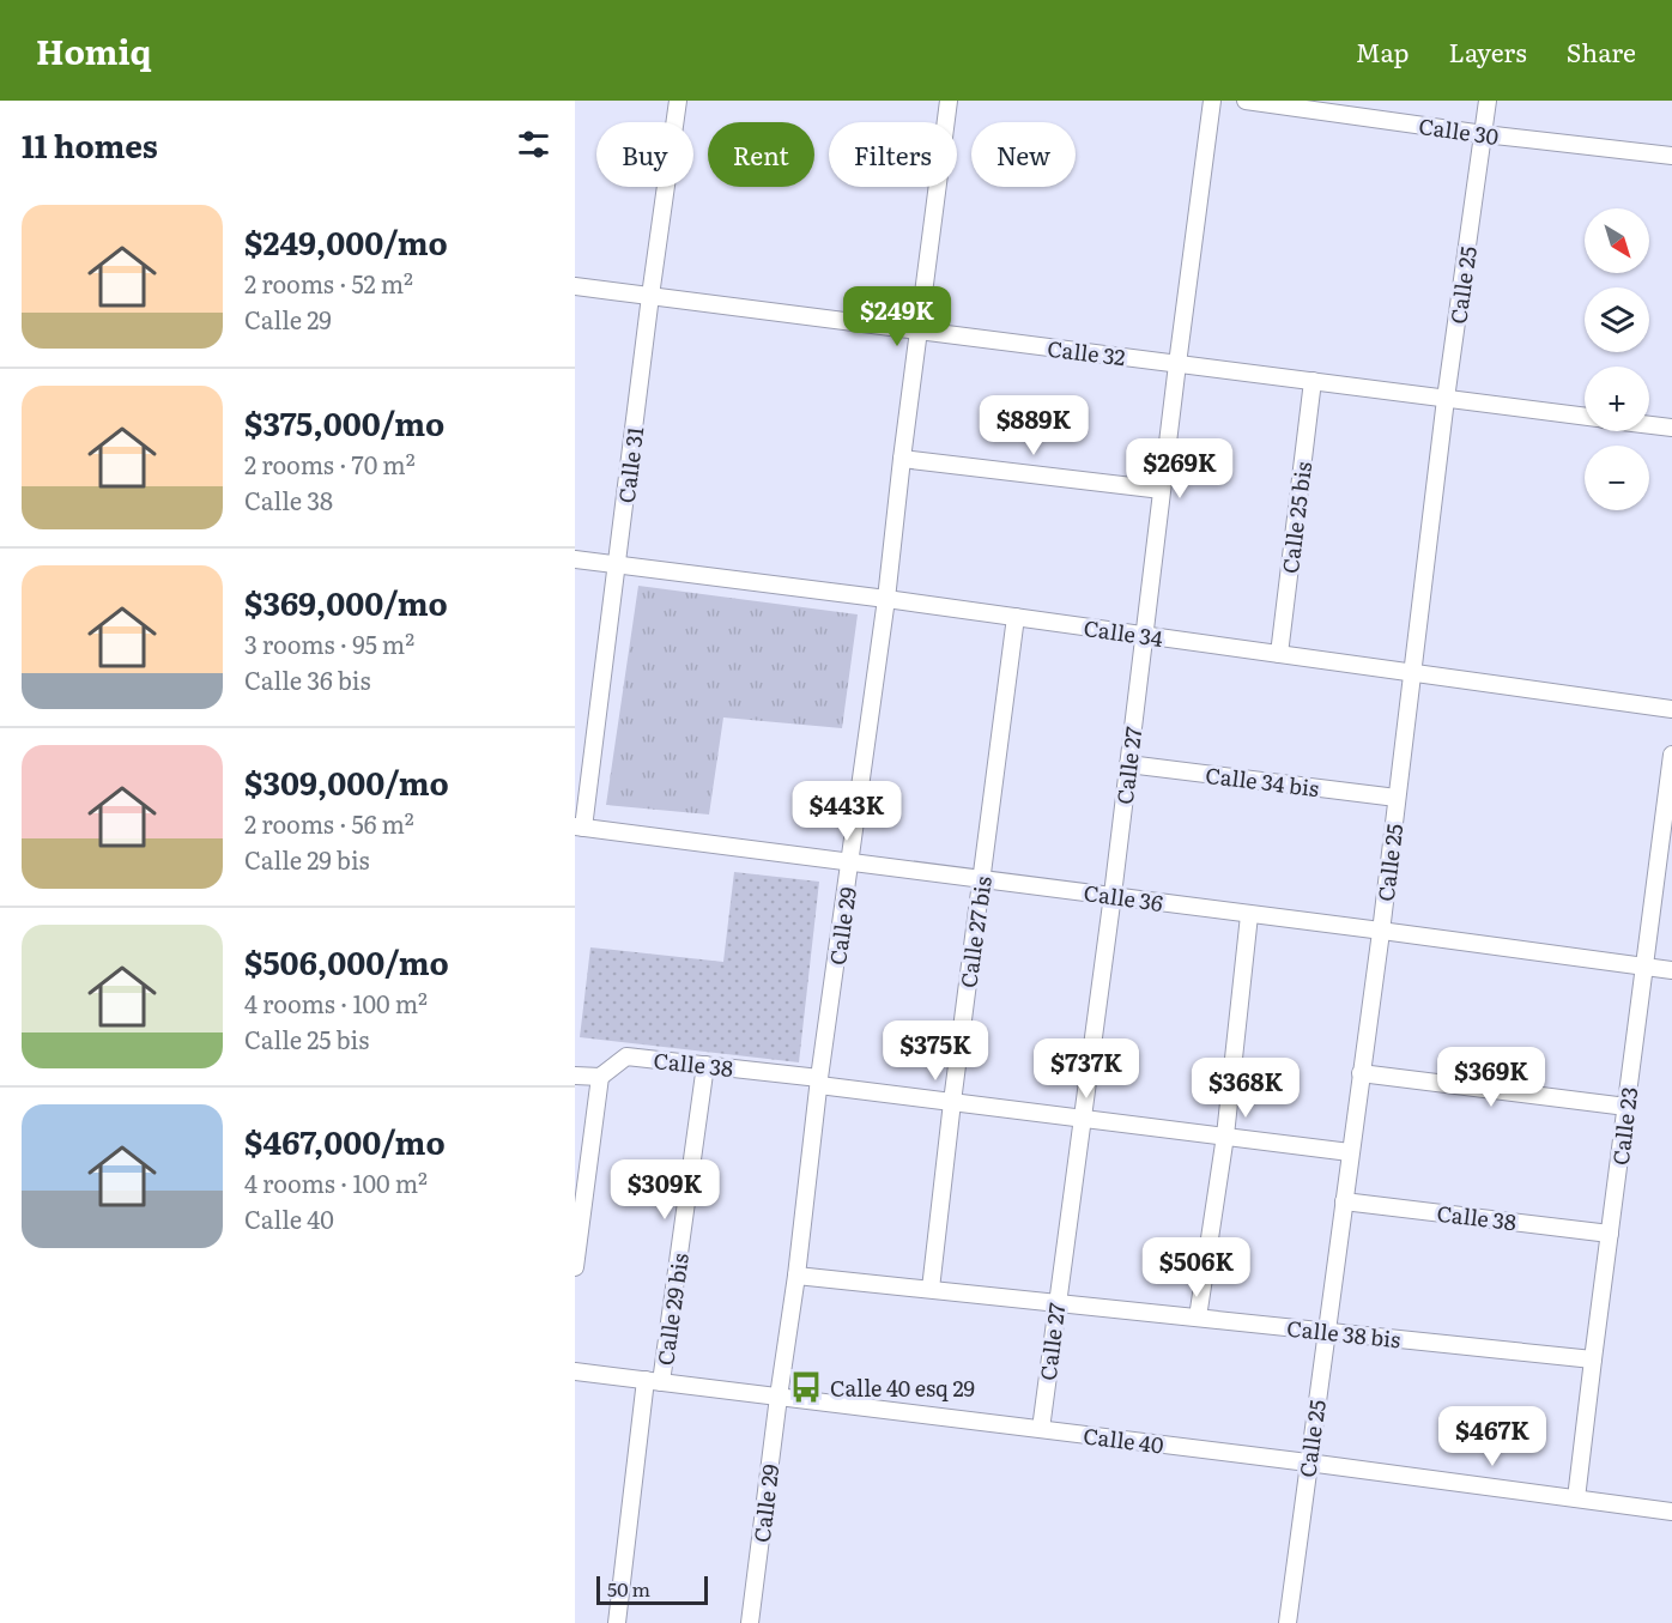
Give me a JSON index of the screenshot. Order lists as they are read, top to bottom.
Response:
{
  "streets": {
    "street": [
      "Calle 30",
      "Calle 25",
      "Calle 32",
      "Calle 31",
      "Calle 25 bis",
      "Calle 34",
      "Calle 27",
      "Calle 34 bis",
      "Calle 36",
      "Calle 29",
      "Calle 27 bis",
      "Calle 38",
      "Calle 23",
      "Calle 29 bis",
      "Calle 38 bis",
      "Calle 40"
    ]
  },
  "crossings": [
    ["Calle 30", "Calle 25"],
    ["Calle 25", "Calle 32"],
    ["Calle 25", "Calle 34"],
    ["Calle 25", "Calle 34 bis"],
    ["Calle 25", "Calle 36"],
    ["Calle 25", "Calle 38"],
    ["Calle 25", "Calle 38 bis"],
    ["Calle 25", "Calle 40"],
    ["Calle 32", "Calle 31"],
    ["Calle 32", "Calle 25 bis"],
    ["Calle 32", "Calle 27"],
    ["Calle 32", "Calle 29"],
    ["Calle 31", "Calle 34"],
    ["Calle 31", "Calle 36"],
    ["Calle 25 bis", "Calle 34"],
    ["Calle 34", "Calle 27"],
    ["Calle 34", "Calle 29"],
    ["Calle 34", "Calle 27 bis"],
    ["Calle 27", "Calle 34 bis"],
    ["Calle 27", "Calle 36"],
    ["Calle 27", "Calle 38"],
    ["Calle 27", "Calle 38 bis"],
    ["Calle 27", "Calle 40"],
    ["Calle 36", "Calle 29"],
    ["Calle 36", "Calle 27 bis"],
    ["Calle 36", "Calle 23"],
    ["Calle 29", "Calle 38"],
    ["Calle 29", "Calle 38 bis"],
    ["Calle 29", "Calle 40"],
    ["Calle 27 bis", "Calle 38"],
    ["Calle 27 bis", "Calle 38 bis"],
    ["Calle 38", "Calle 23"],
    ["Calle 38", "Calle 29 bis"],
    ["Calle 23", "Calle 38 bis"],
    ["Calle 23", "Calle 40"],
    ["Calle 29 bis", "Calle 40"]
  ],
  "places": {
    "bus stop": ["Calle 40 esq 29"]
  },
  "scale_bar": "50 m",
  "north": "bottom right",
  "page": {
    "header": "Homiq",
    "nav": ["Map", "Layers", "Share"],
    "heading": "11 homes",
    "chip": [
      "Buy",
      "Rent",
      "Filters",
      "New"
    ],
    "list": [
      {
        "name": "$249,000/mo",
        "note": "2 rooms · 52 m² · Calle 29"
      },
      {
        "name": "$375,000/mo",
        "note": "2 rooms · 70 m² · Calle 38"
      },
      {
        "name": "$369,000/mo",
        "note": "3 rooms · 95 m² · Calle 36 bis"
      },
      {
        "name": "$309,000/mo",
        "note": "2 rooms · 56 m² · Calle 29 bis"
      },
      {
        "name": "$506,000/mo",
        "note": "4 rooms · 100 m² · Calle 25 bis"
      },
      {
        "name": "$467,000/mo",
        "note": "4 rooms · 100 m² · Calle 40"
      }
    ],
    "map_buttons": ["+", "−"],
    "price": [
      "$249K",
      "$889K",
      "$269K",
      "$443K",
      "$375K",
      "$737K",
      "$369K",
      "$368K",
      "$309K",
      "$506K",
      "$467K"
    ],
    "scale": "50 m"
  }
}
